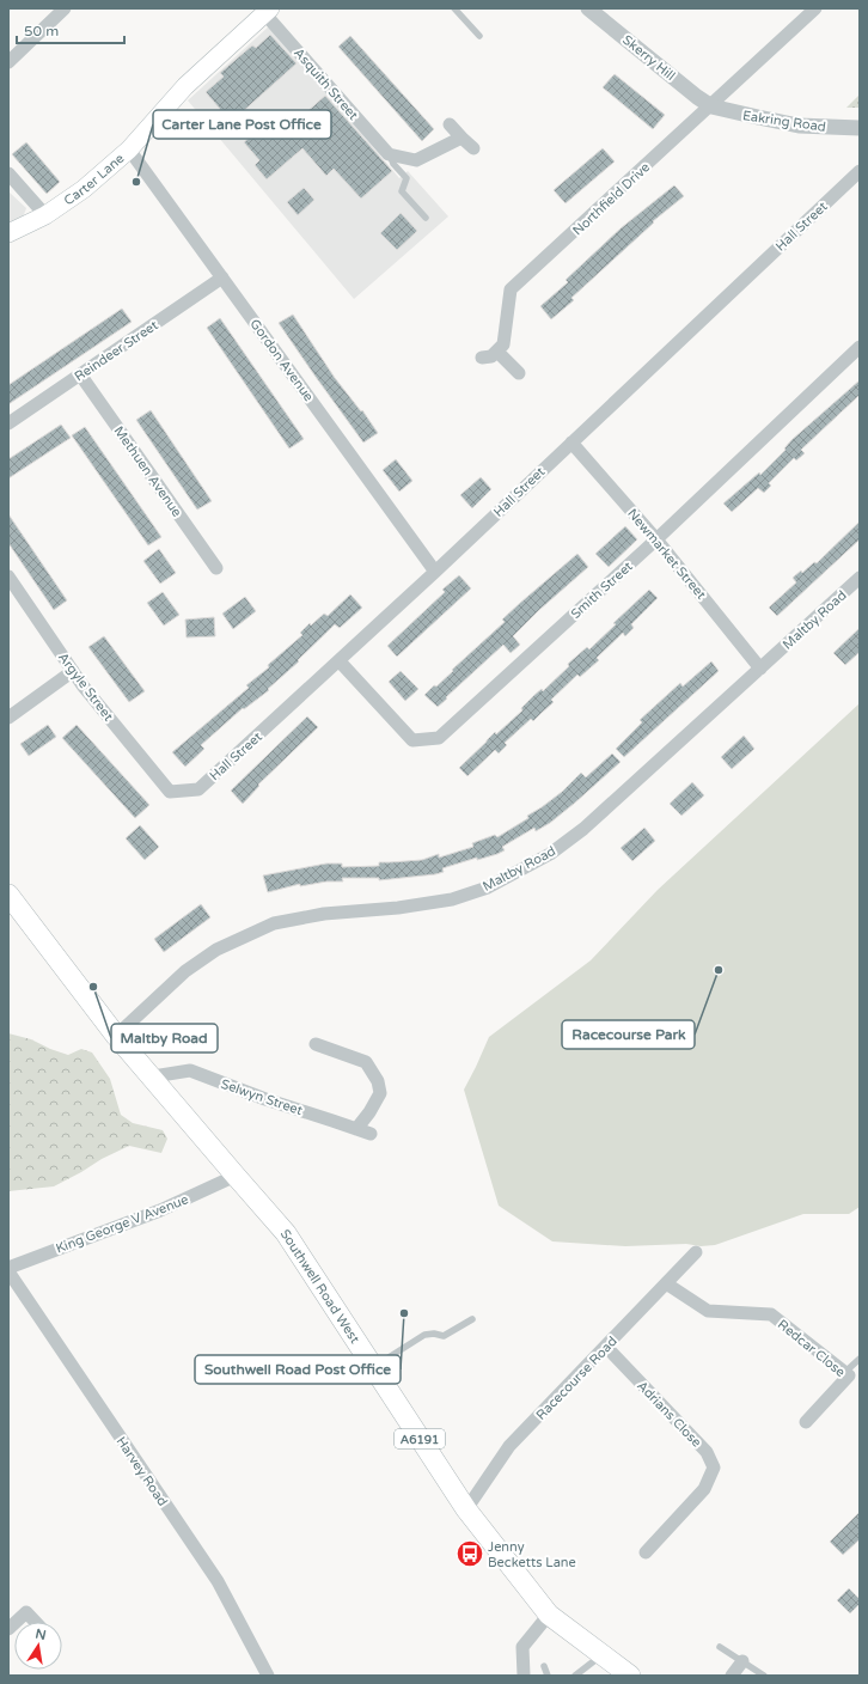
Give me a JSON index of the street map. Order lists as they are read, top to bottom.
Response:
{
  "streets": {
    "main road": ["Carter Lane", "Southwell Road West", "A6191"],
    "street": [
      "Skerry Hill",
      "Asquith Street",
      "Eakring Road",
      "Northfield Drive",
      "Hall Street",
      "Reindeer Street",
      "Gordon Avenue",
      "Methuen Avenue",
      "Newmarket Street",
      "Smith Street",
      "Maltby Road",
      "Argyle Street",
      "Selwyn Street",
      "King George V Avenue",
      "Redcar Close",
      "Racecourse Road",
      "Adrians Close",
      "Harvey Road"
    ]
  },
  "crossings": [
    ["Skerry Hill", "Eakring Road"],
    ["Skerry Hill", "Northfield Drive"],
    ["Asquith Street", "Carter Lane"],
    ["Eakring Road", "Northfield Drive"],
    ["Carter Lane", "Gordon Avenue"],
    ["Hall Street", "Gordon Avenue"],
    ["Hall Street", "Newmarket Street"],
    ["Hall Street", "Smith Street"],
    ["Hall Street", "Argyle Street"],
    ["Reindeer Street", "Gordon Avenue"],
    ["Reindeer Street", "Methuen Avenue"],
    ["Newmarket Street", "Smith Street"],
    ["Newmarket Street", "Maltby Road"],
    ["Maltby Road", "Southwell Road West"],
    ["Selwyn Street", "Southwell Road West"],
    ["King George V Avenue", "Southwell Road West"],
    ["Southwell Road West", "Racecourse Road"],
    ["Redcar Close", "Racecourse Road"],
    ["Racecourse Road", "Adrians Close"]
  ],
  "places": {
    "other": [
      "Carter Lane Post Office",
      "Racecourse Park",
      "Maltby Road",
      "Southwell Road Post Office"
    ],
    "bus stop": ["Jenny Becketts Lane"]
  },
  "scale_bar": "50 m",
  "north": "top"
}
